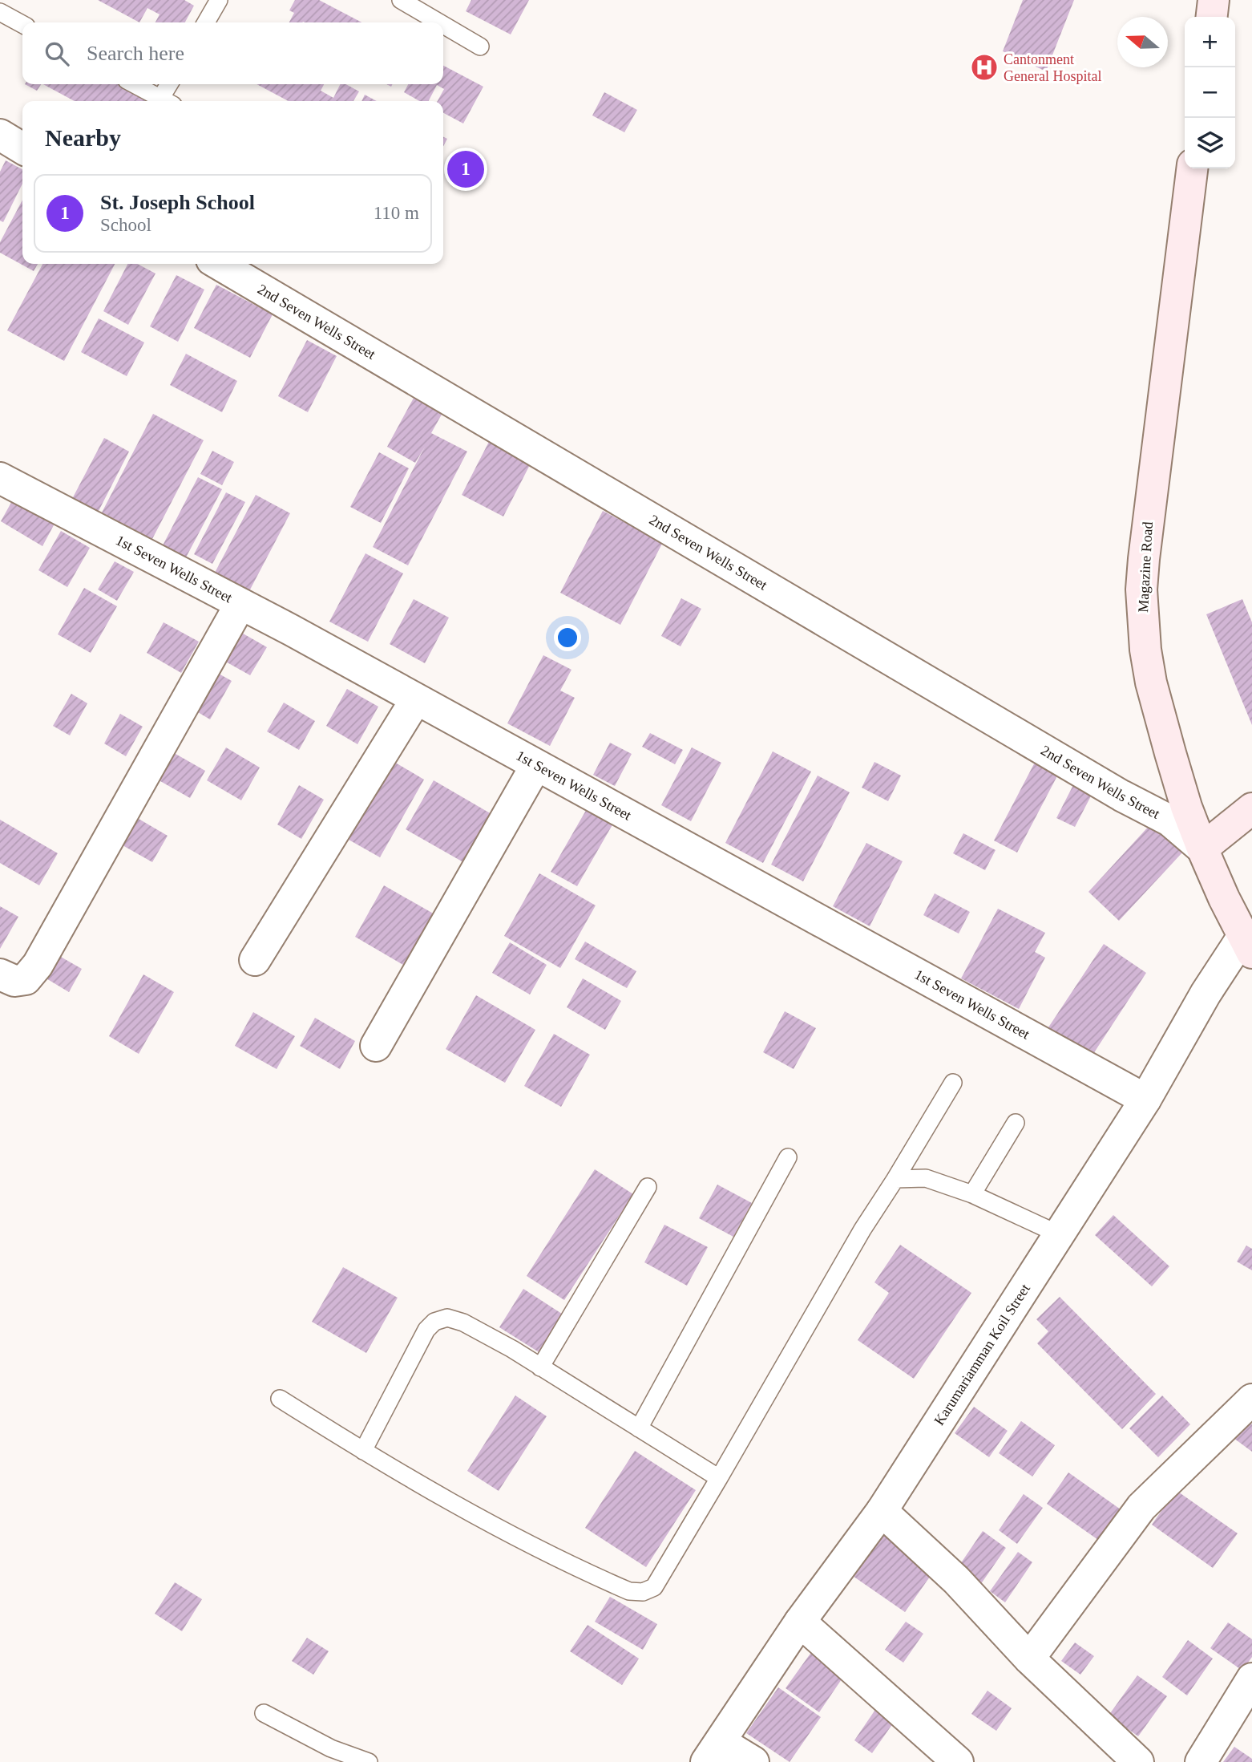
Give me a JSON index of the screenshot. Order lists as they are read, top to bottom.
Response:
{
  "streets": {
    "street": [
      "2nd Seven Wells Street",
      "Magazine Road",
      "1st Seven Wells Street",
      "Karumariamman Koil Street"
    ]
  },
  "crossings": [
    ["2nd Seven Wells Street", "Magazine Road"],
    ["Magazine Road", "Karumariamman Koil Street"],
    ["1st Seven Wells Street", "Karumariamman Koil Street"]
  ],
  "places": {
    "hospital": ["Cantonment General Hospital"]
  },
  "north": "left",
  "page": {
    "map_buttons": ["+", "−"],
    "search": "Search here",
    "heading": "Nearby",
    "pins": "1",
    "list": [
      {
        "mark": "1",
        "name": "St. Joseph School",
        "note": "School",
        "value": "110 m"
      }
    ]
  }
}
